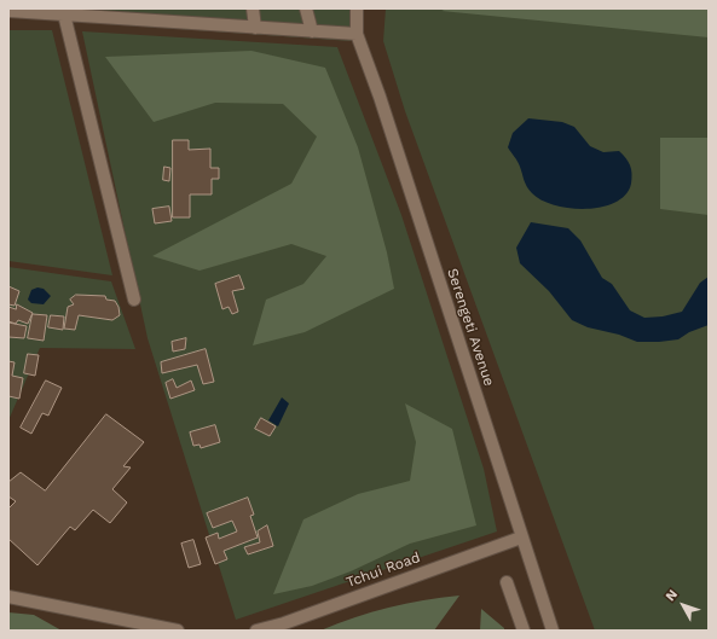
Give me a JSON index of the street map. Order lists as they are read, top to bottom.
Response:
{
  "streets": {
    "street": ["Serengeti Avenue", "Tchui Road"]
  },
  "crossings": [
    ["Serengeti Avenue", "Tchui Road"]
  ],
  "north": "top left"
}
